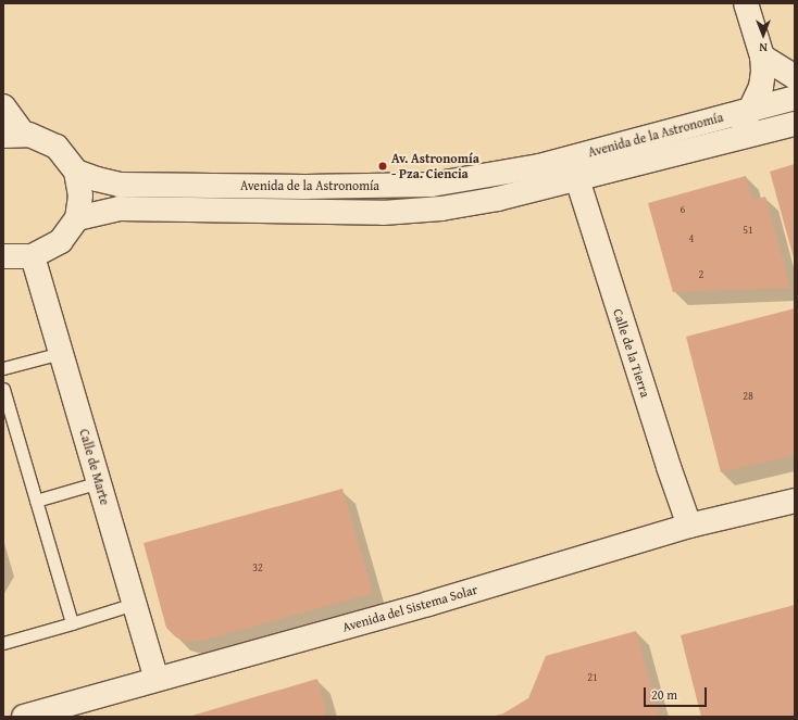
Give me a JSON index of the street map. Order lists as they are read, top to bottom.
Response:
{
  "streets": {
    "street": [
      "Avenida de la Astronomía",
      "Calle de la Tierra",
      "Calle de Marte",
      "Avenida del Sistema Solar"
    ]
  },
  "crossings": [
    ["Avenida de la Astronomía", "Calle de la Tierra"],
    ["Calle de la Tierra", "Avenida del Sistema Solar"],
    ["Calle de Marte", "Avenida del Sistema Solar"]
  ],
  "places": ["Av. Astronomía - Pza. Ciencia"],
  "house_numbers": [
    "6",
    "51",
    "4",
    "2",
    "28",
    "32",
    "21"
  ],
  "scale_bar": "20 m",
  "north": "bottom"
}
